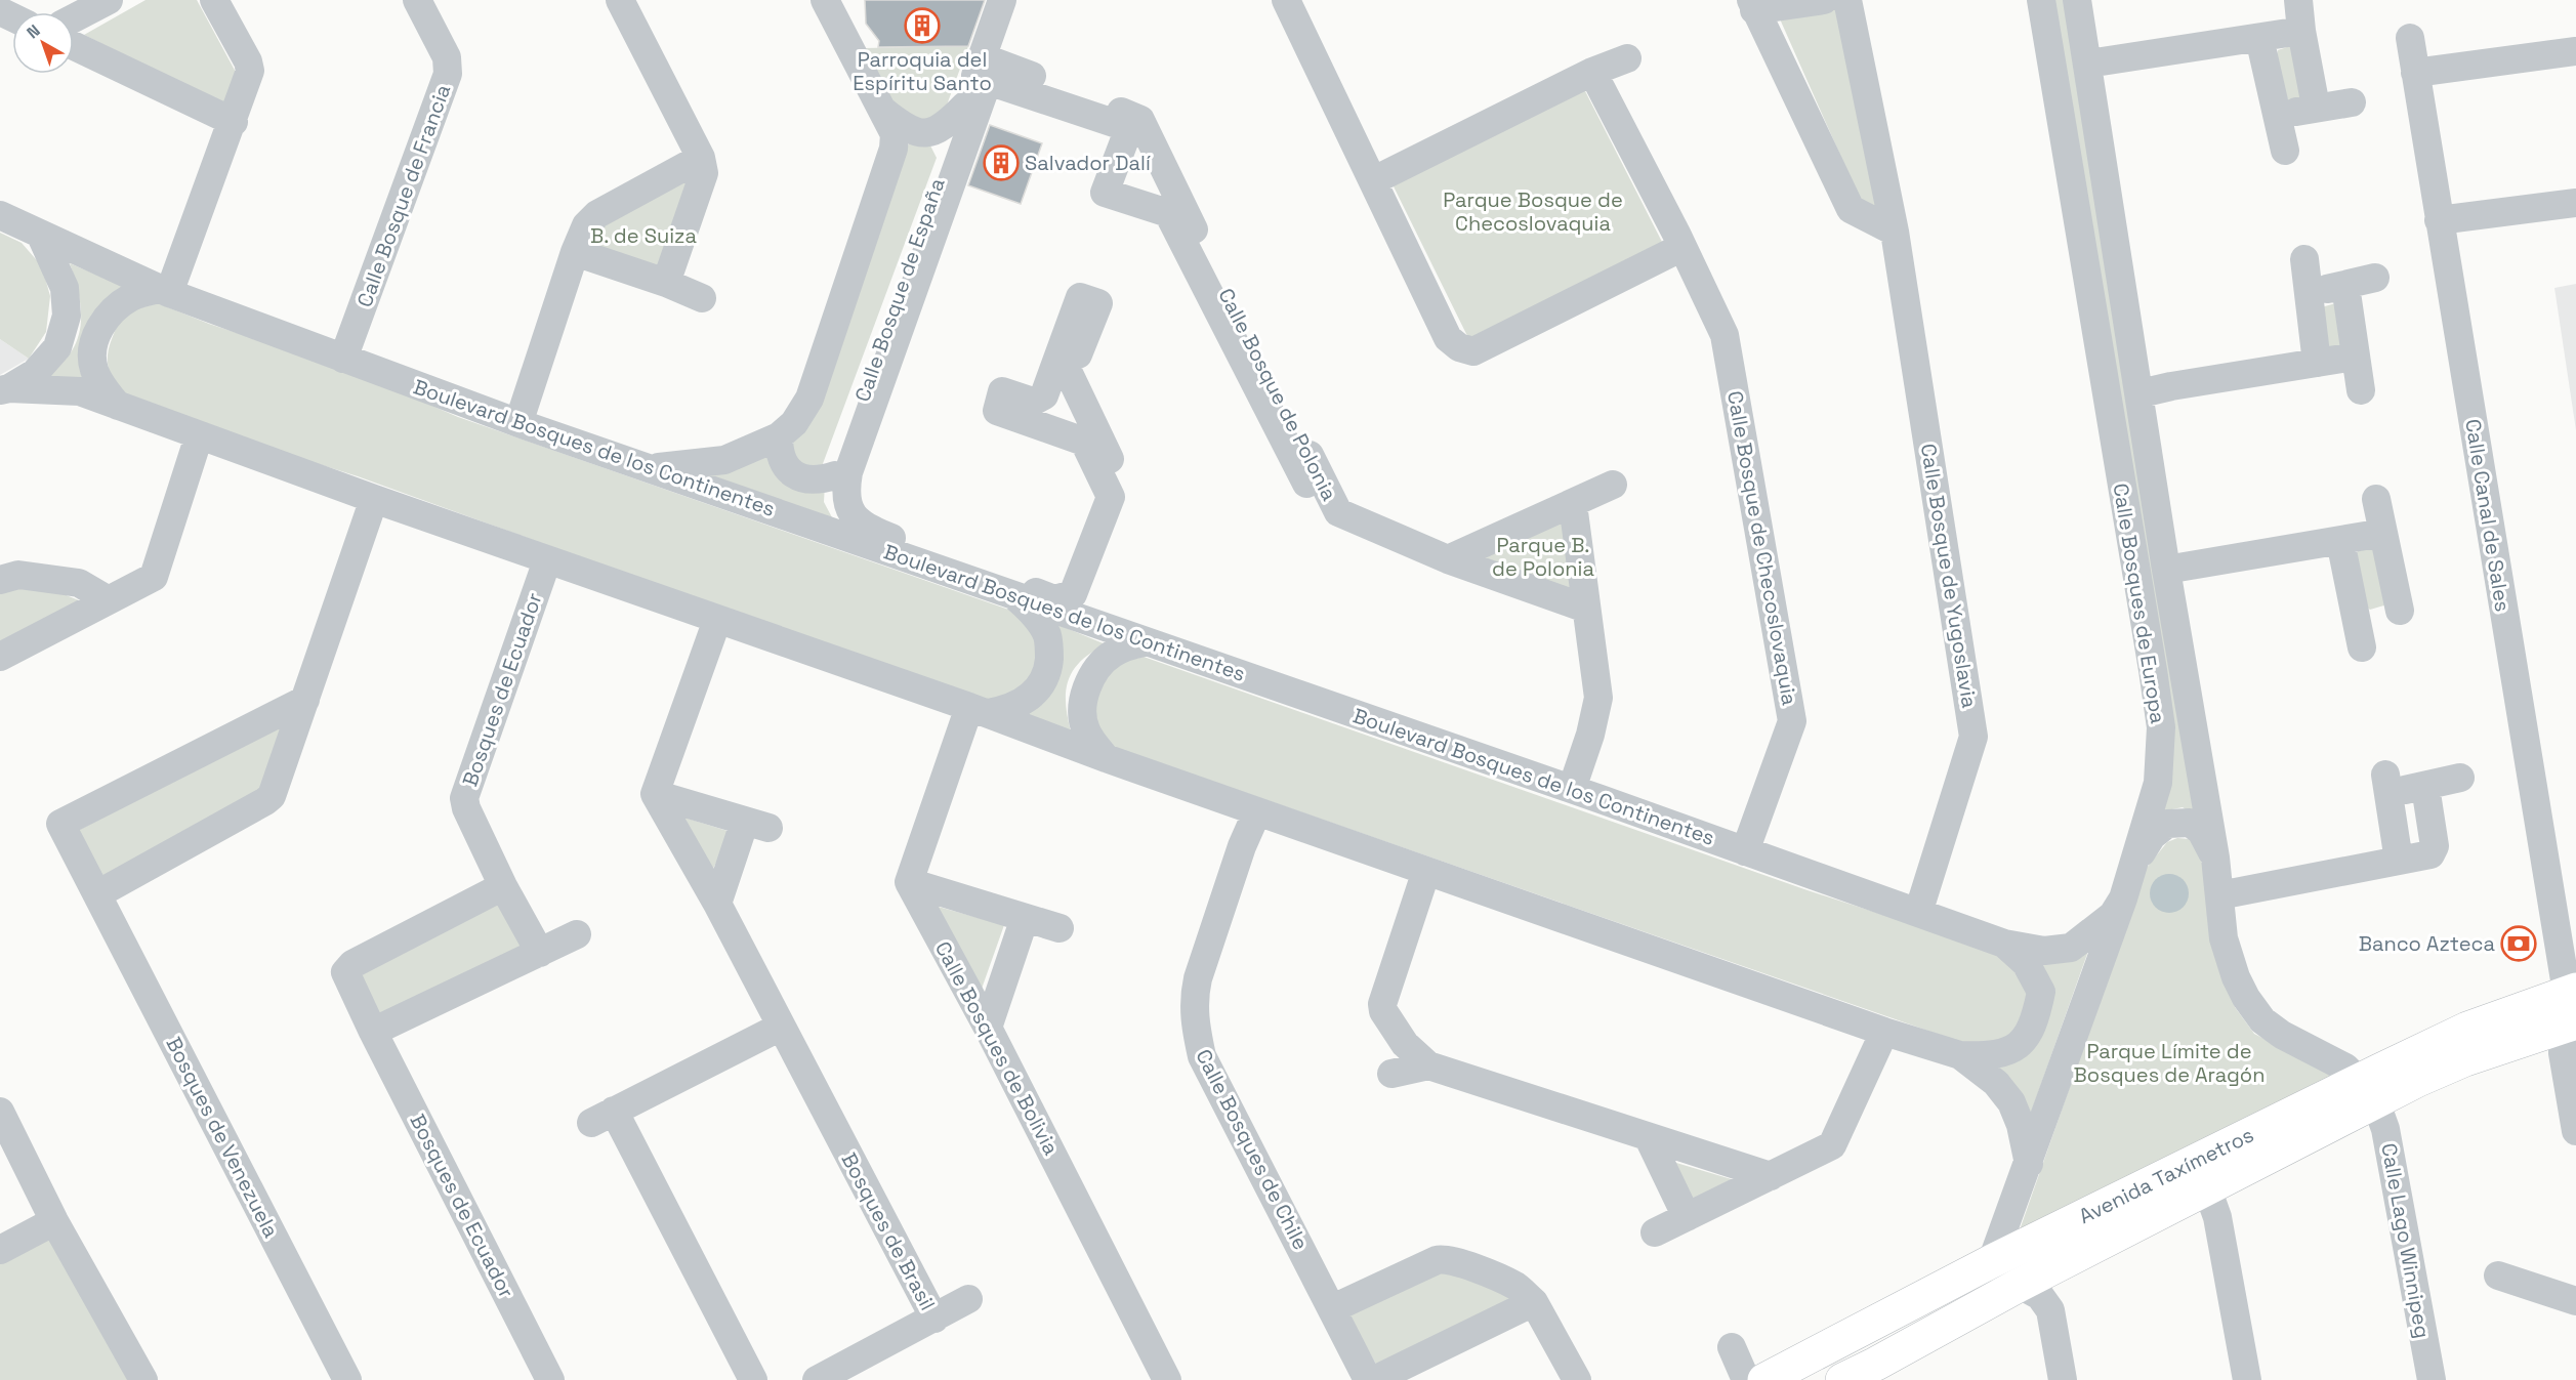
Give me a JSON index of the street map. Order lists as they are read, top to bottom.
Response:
{
  "streets": {
    "main road": ["Avenida Taxímetros"],
    "street": [
      "Calle Bosque de Francia",
      "Calle Bosque de España",
      "Calle Bosque de Polonia",
      "Boulevard Bosques de los Continentes",
      "Calle Canal de Sales",
      "Calle Bosque de Checoslovaquia",
      "Calle Bosque de Yugoslavia",
      "Calle Bosques de Europa",
      "Bosques de Ecuador",
      "Calle Bosques de Bolivia",
      "Bosques de Venezuela",
      "Calle Bosques de Chile",
      "Bosques de Brasil",
      "Calle Lago Winnipeg"
    ]
  },
  "crossings": [
    ["Calle Bosque de Francia", "Boulevard Bosques de los Continentes"],
    ["Calle Bosque de España", "Boulevard Bosques de los Continentes"],
    ["Boulevard Bosques de los Continentes", "Calle Bosque de Checoslovaquia"],
    ["Boulevard Bosques de los Continentes", "Calle Bosque de Yugoslavia"],
    ["Boulevard Bosques de los Continentes", "Calle Bosques de Europa"],
    ["Calle Canal de Sales", "Avenida Taxímetros"],
    ["Calle Bosques de Europa", "Avenida Taxímetros"],
    ["Calle Bosques de Europa", "Calle Lago Winnipeg"],
    ["Avenida Taxímetros", "Calle Lago Winnipeg"]
  ],
  "parks": [
    "Parque Bosque de Checoslovaquia",
    "B. de Suiza",
    "Parque B. de Polonia",
    "Parque Límite de Bosques de Aragón"
  ],
  "places": {
    "building": ["Parroquia del Espíritu Santo", "Salvador Dalí"],
    "bank": ["Banco Azteca"]
  },
  "north": "top left"
}
